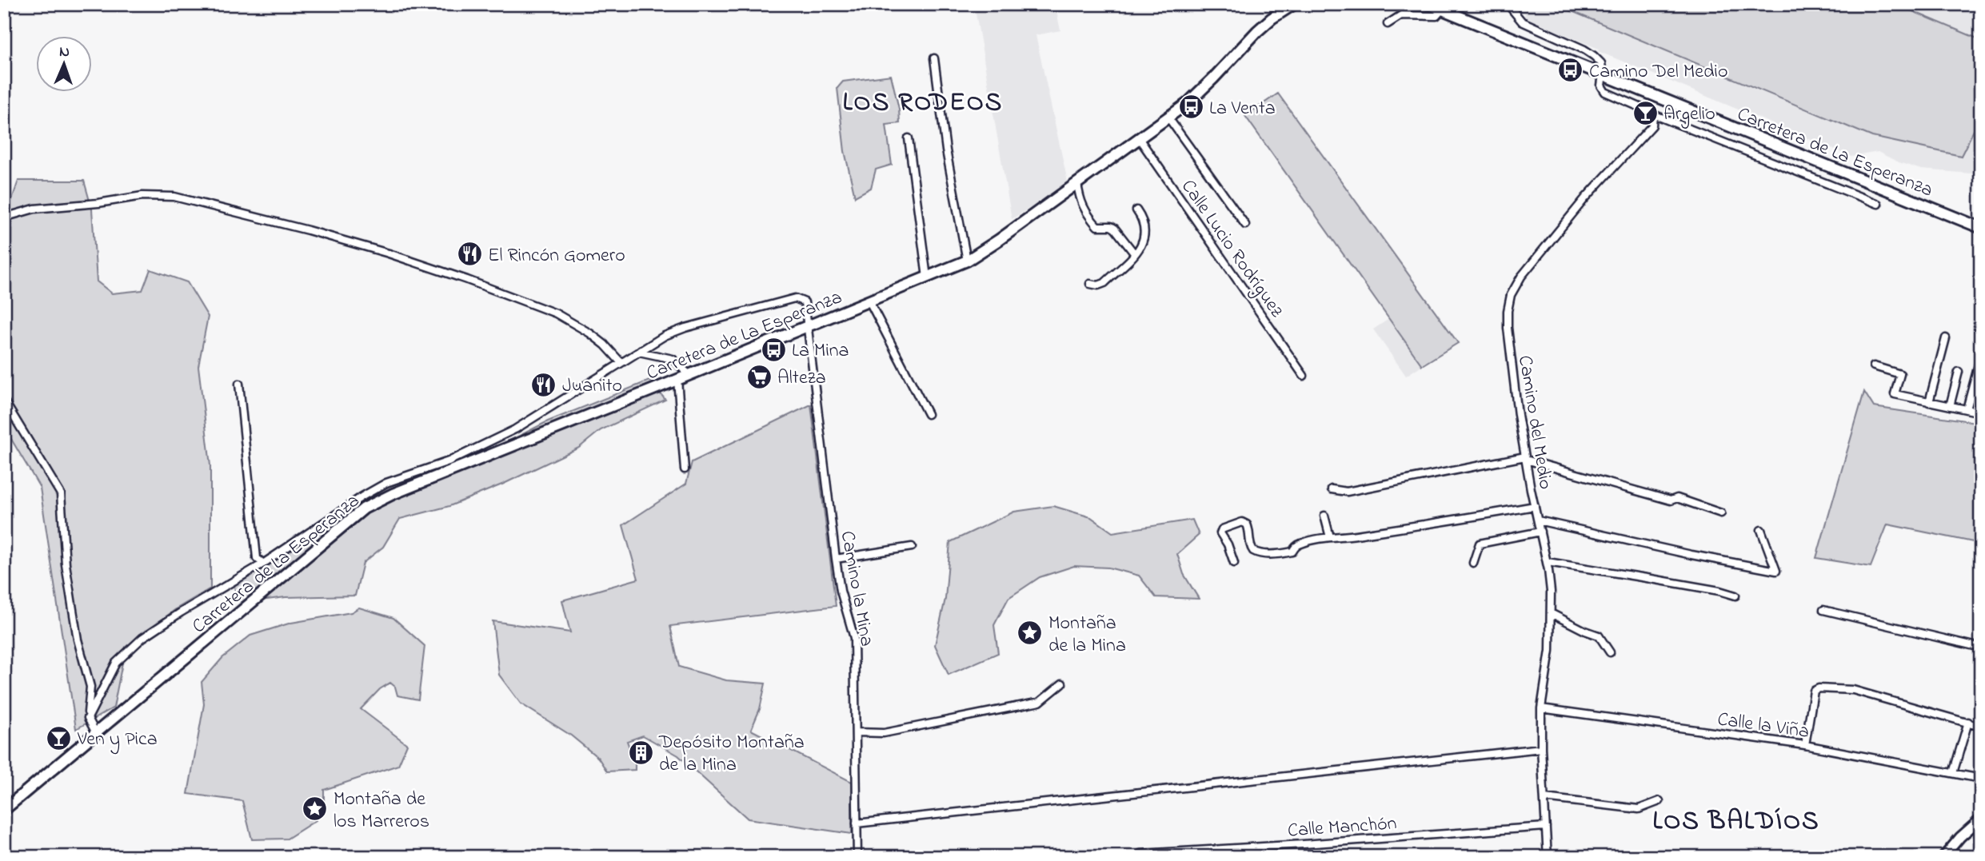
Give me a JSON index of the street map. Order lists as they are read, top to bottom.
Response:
{
  "streets": {
    "main road": ["Carretera de La Esperanza"],
    "street": [
      "Calle Lucio Rodríguez",
      "Camino del Medio",
      "Camino la Mina",
      "Calle la Viña",
      "Calle Manchón"
    ]
  },
  "crossings": [
    ["Carretera de La Esperanza", "Calle Lucio Rodríguez"],
    ["Carretera de La Esperanza", "Camino la Mina"],
    ["Camino del Medio", "Calle la Viña"],
    ["Camino del Medio", "Calle Manchón"]
  ],
  "districts": ["LOS RODEOS", "LOS BALDÍOS"],
  "places": {
    "bus stop": ["Camino Del Medio", "La Venta", "La Mina"],
    "bar": ["Argelio", "Ven y Pica"],
    "restaurant": ["El Rincón Gomero", "Juanito"],
    "supermarket": ["Alteza"],
    "place": ["Montaña de la Mina", "Montaña de los Marreros"],
    "building": ["Depósito Montaña de la Mina"]
  },
  "north": "top"
}
